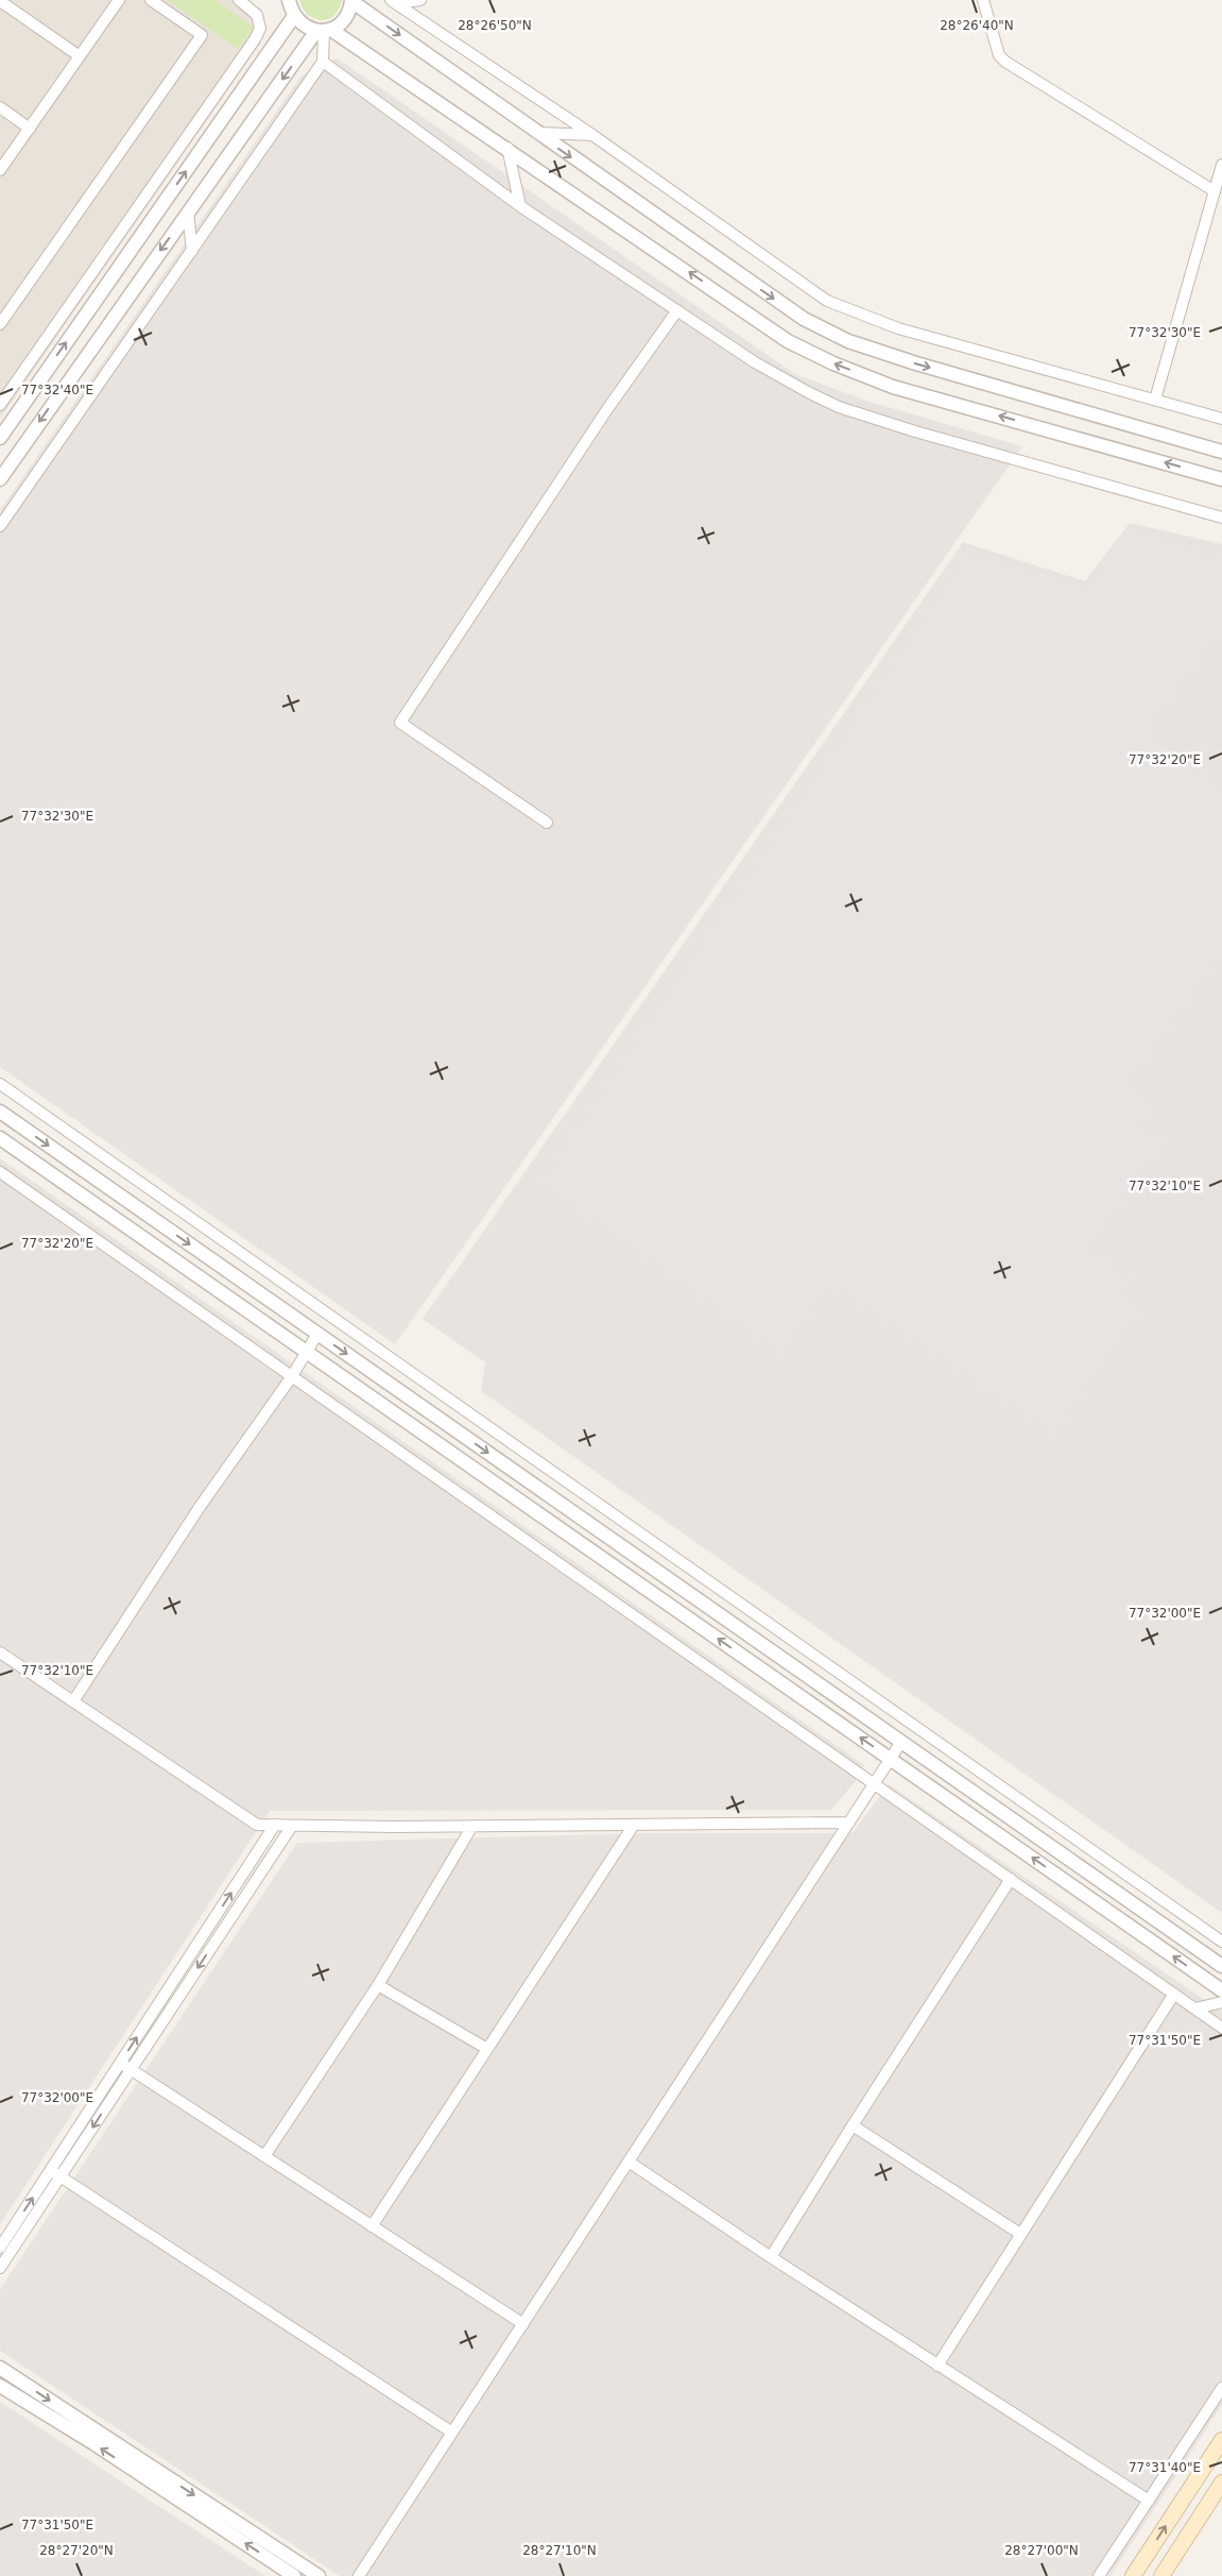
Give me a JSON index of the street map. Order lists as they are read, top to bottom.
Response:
{
  "coordinates": [
    "28°26'50\"N",
    "28°26'40\"N",
    "77°32'30\"E",
    "77°32'40\"E",
    "77°32'20\"E",
    "77°32'10\"E",
    "77°32'00\"E",
    "77°31'50\"E",
    "77°31'40\"E",
    "28°27'20\"N",
    "28°27'10\"N",
    "28°27'00\"N"
  ]
}
